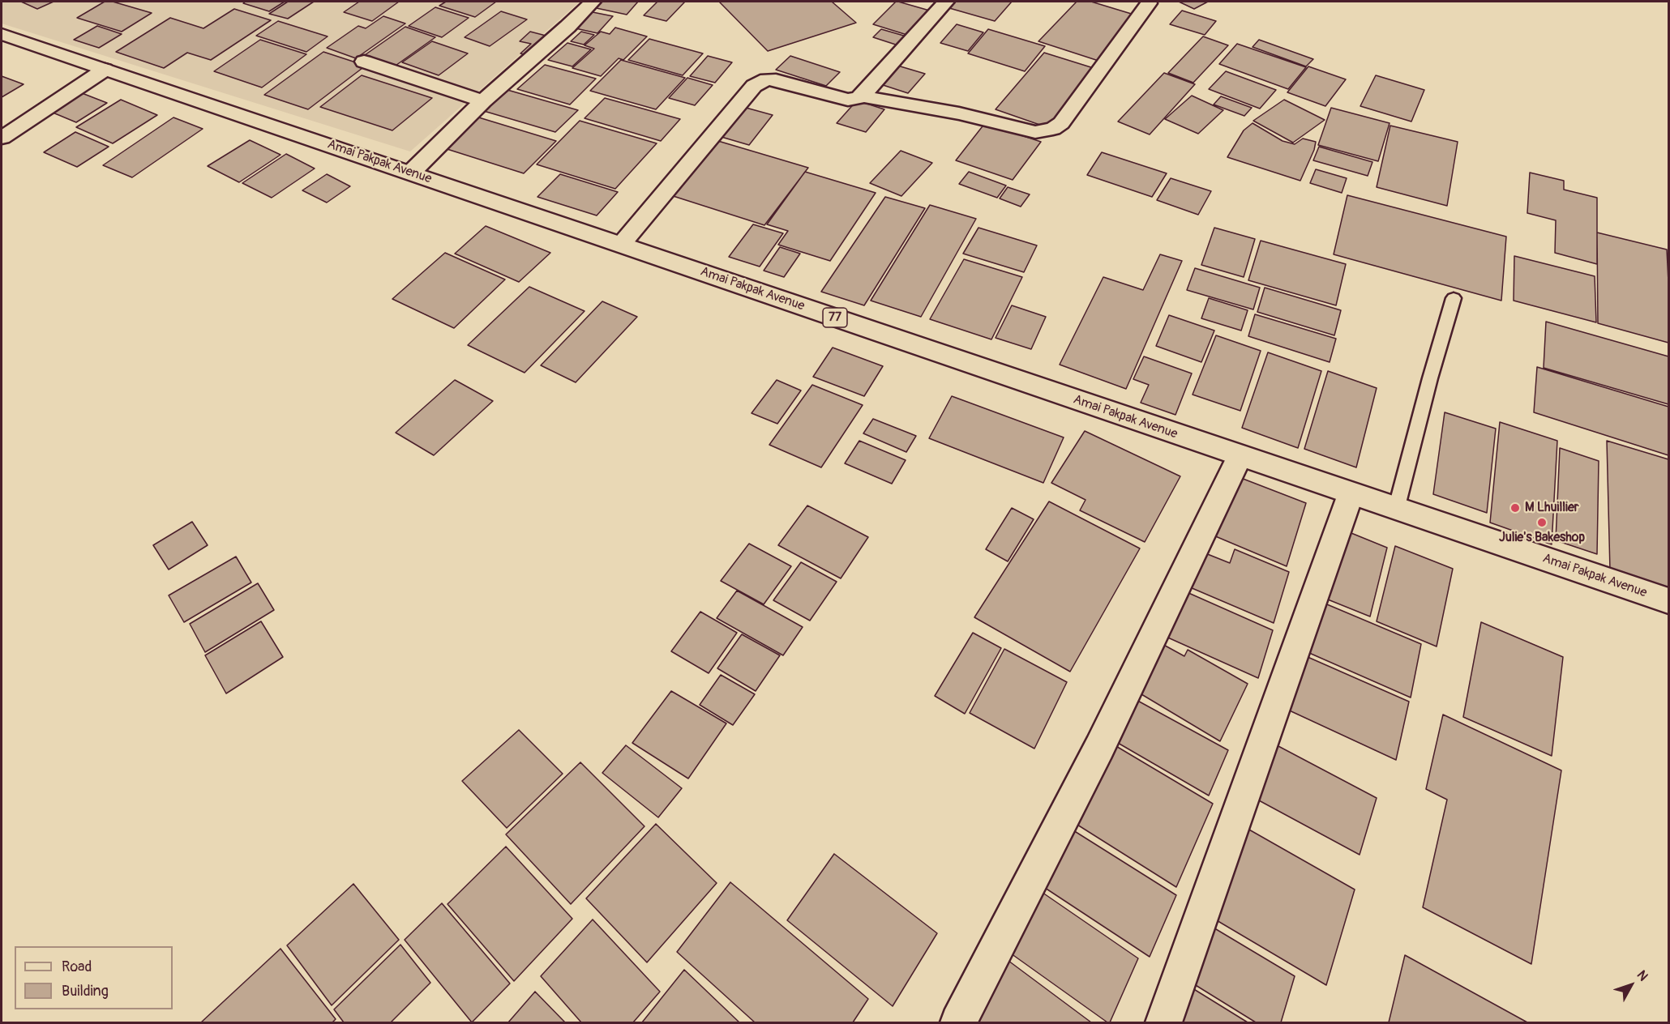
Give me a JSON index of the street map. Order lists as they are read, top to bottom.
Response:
{
  "streets": {
    "main road": ["Amai Pakpak Avenue", "77"]
  },
  "places": ["M Lhuillier", "Julie's Bakeshop"],
  "legend": ["Road", "Building"],
  "north": "top right"
}
